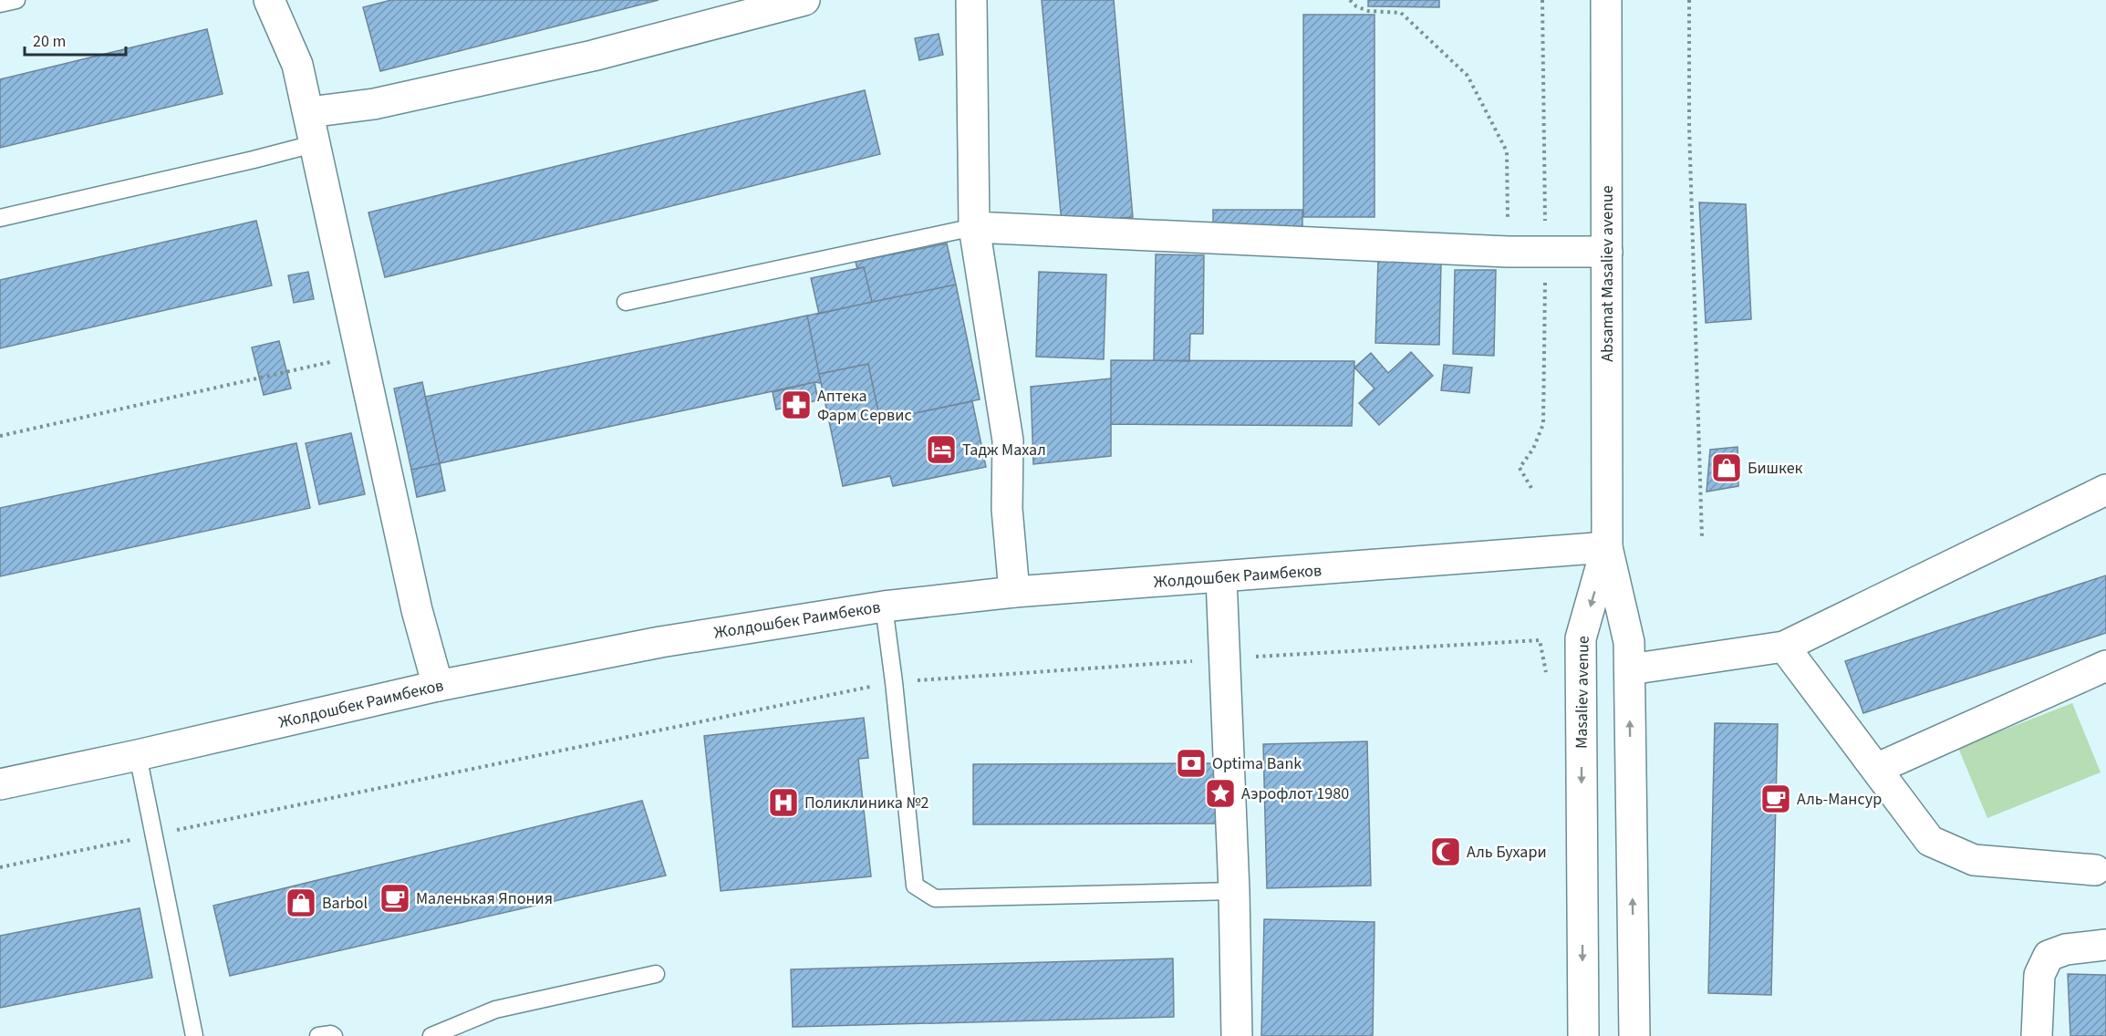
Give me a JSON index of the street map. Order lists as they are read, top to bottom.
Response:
{
  "streets": {
    "street": ["Absamat Masaliev avenue", "Жолдошбек Раимбеков", "Masaliev avenue"]
  },
  "crossings": [
    ["Absamat Masaliev avenue", "Жолдошбек Раимбеков"],
    ["Absamat Masaliev avenue", "Masaliev avenue"],
    ["Жолдошбек Раимбеков", "Masaliev avenue"]
  ],
  "places": {
    "pharmacy": ["Аптека Фарм Сервис"],
    "hotel": ["Тадж Махал"],
    "shop": ["Бишкек", "Barbol"],
    "bank": ["Optima Bank"],
    "place": ["Аэрофлот 1980"],
    "cafe": ["Аль-Мансур", "Маленькая Япония"],
    "hospital": ["Поликлиника №2"],
    "mosque": ["Аль Бухари"]
  },
  "scale_bar": "20 m"
}
